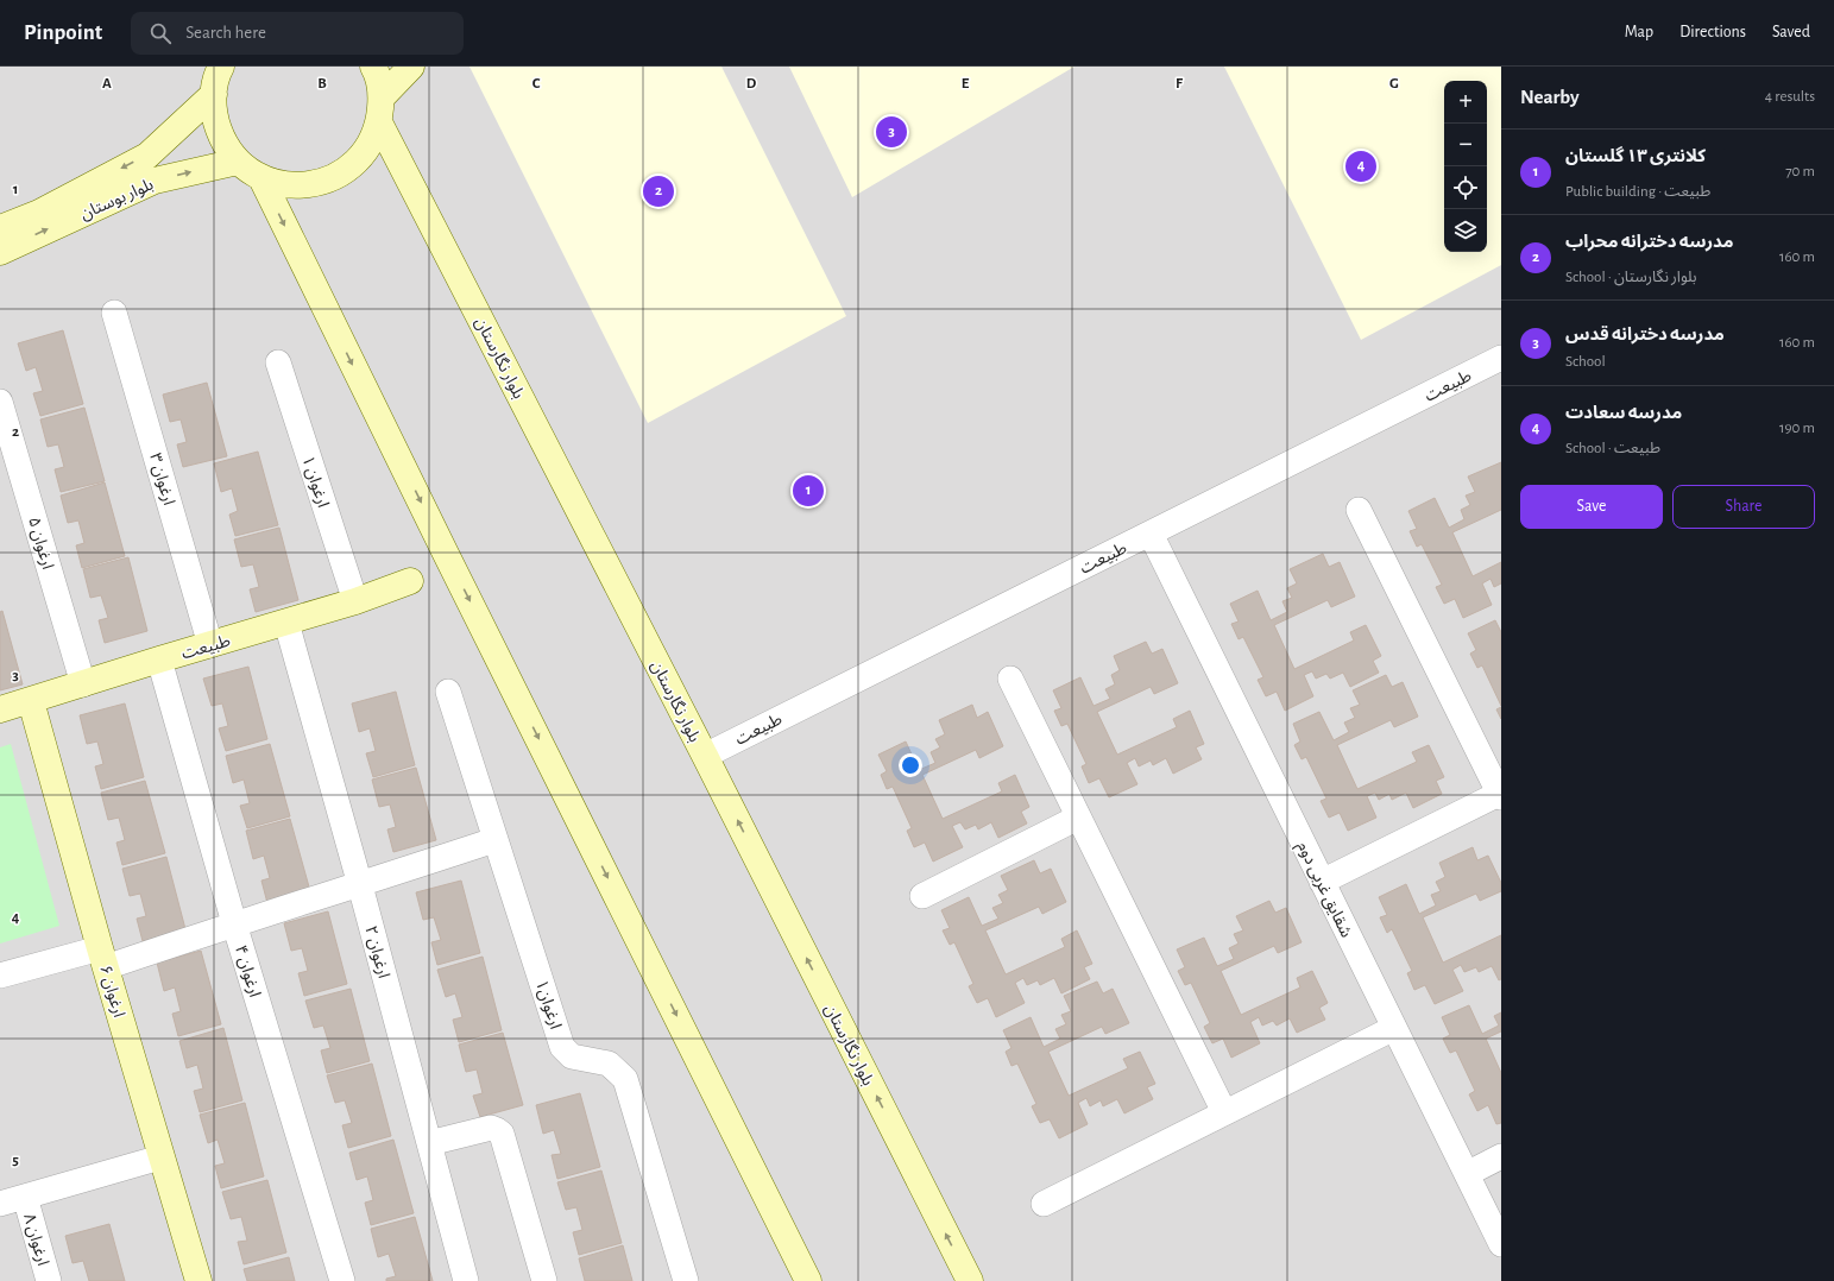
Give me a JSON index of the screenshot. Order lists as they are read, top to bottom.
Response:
{
  "streets": {
    "main road": [
      "بلوار بوستان",
      "بلوار نگارستان",
      "طبیعت",
      "ارغوان ۶"
    ],
    "street": [
      "ارغوان ۳",
      "ارغوان ۱",
      "ارغوان ۵",
      "شقایق غربی دوم",
      "ارغوان ۲",
      "ارغوان ۴",
      "ارغوان۱",
      "ارغوان ۸"
    ]
  },
  "crossings": [
    ["بلوار نگارستان", "طبیعت"],
    ["طبیعت", "ارغوان ۳"],
    ["طبیعت", "ارغوان ۱"],
    ["طبیعت", "ارغوان ۵"],
    ["طبیعت", "شقایق غربی دوم"],
    ["طبیعت", "ارغوان ۲"],
    ["طبیعت", "ارغوان ۴"],
    ["طبیعت", "ارغوان ۶"]
  ],
  "page": {
    "header": "Pinpoint",
    "search": "Search here",
    "nav": ["Map", "Directions", "Saved"],
    "heading": ["Nearby", "4 results"],
    "map_buttons": ["+", "−"],
    "pins": [
      "3",
      "4",
      "2",
      "1"
    ],
    "list": [
      {
        "mark": "1",
        "name": "کلانتری ۱۳ گلستان",
        "note": "Public building · طبیعت",
        "value": "70 m"
      },
      {
        "mark": "2",
        "name": "مدرسه دخترانه محراب",
        "note": "School · بلوار نگارستان",
        "value": "160 m"
      },
      {
        "mark": "3",
        "name": "مدرسه دخترانه قدس",
        "note": "School",
        "value": "160 m"
      },
      {
        "mark": "4",
        "name": "مدرسه سعادت",
        "note": "School · طبیعت",
        "value": "190 m"
      }
    ],
    "buttons": ["Save", "Share"]
  },
  "grid": {
    "columns": [
      "A",
      "B",
      "C",
      "D",
      "E",
      "F",
      "G"
    ],
    "rows": [
      "1",
      "2",
      "3",
      "4",
      "5"
    ]
  }
}
